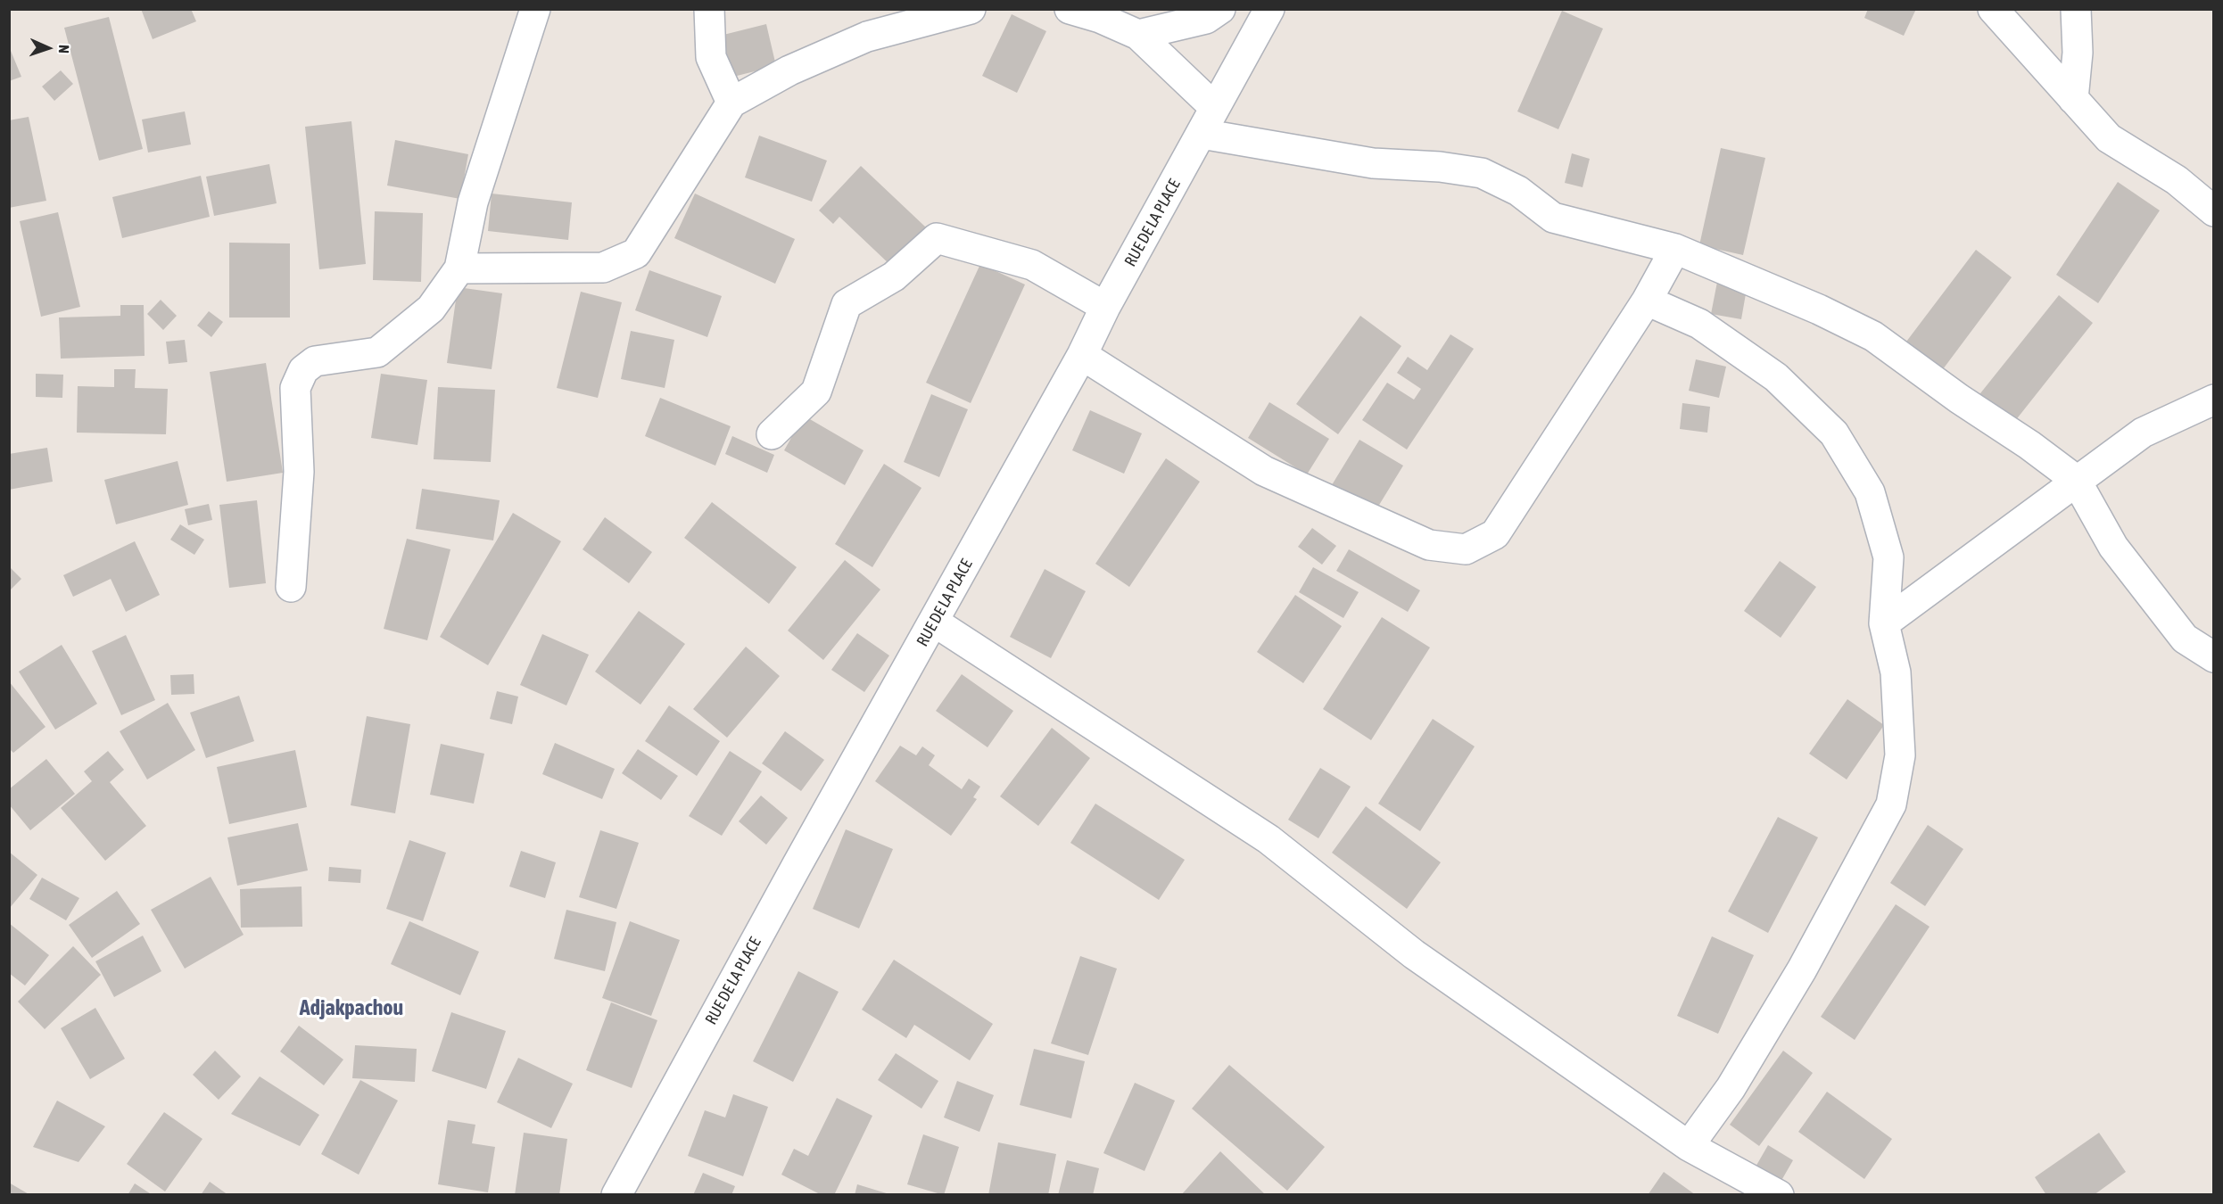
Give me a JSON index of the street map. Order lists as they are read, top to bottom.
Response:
{
  "streets": {
    "street": ["RUE DE LA PLACE"]
  },
  "districts": ["Adjakpachou"],
  "north": "right"
}
